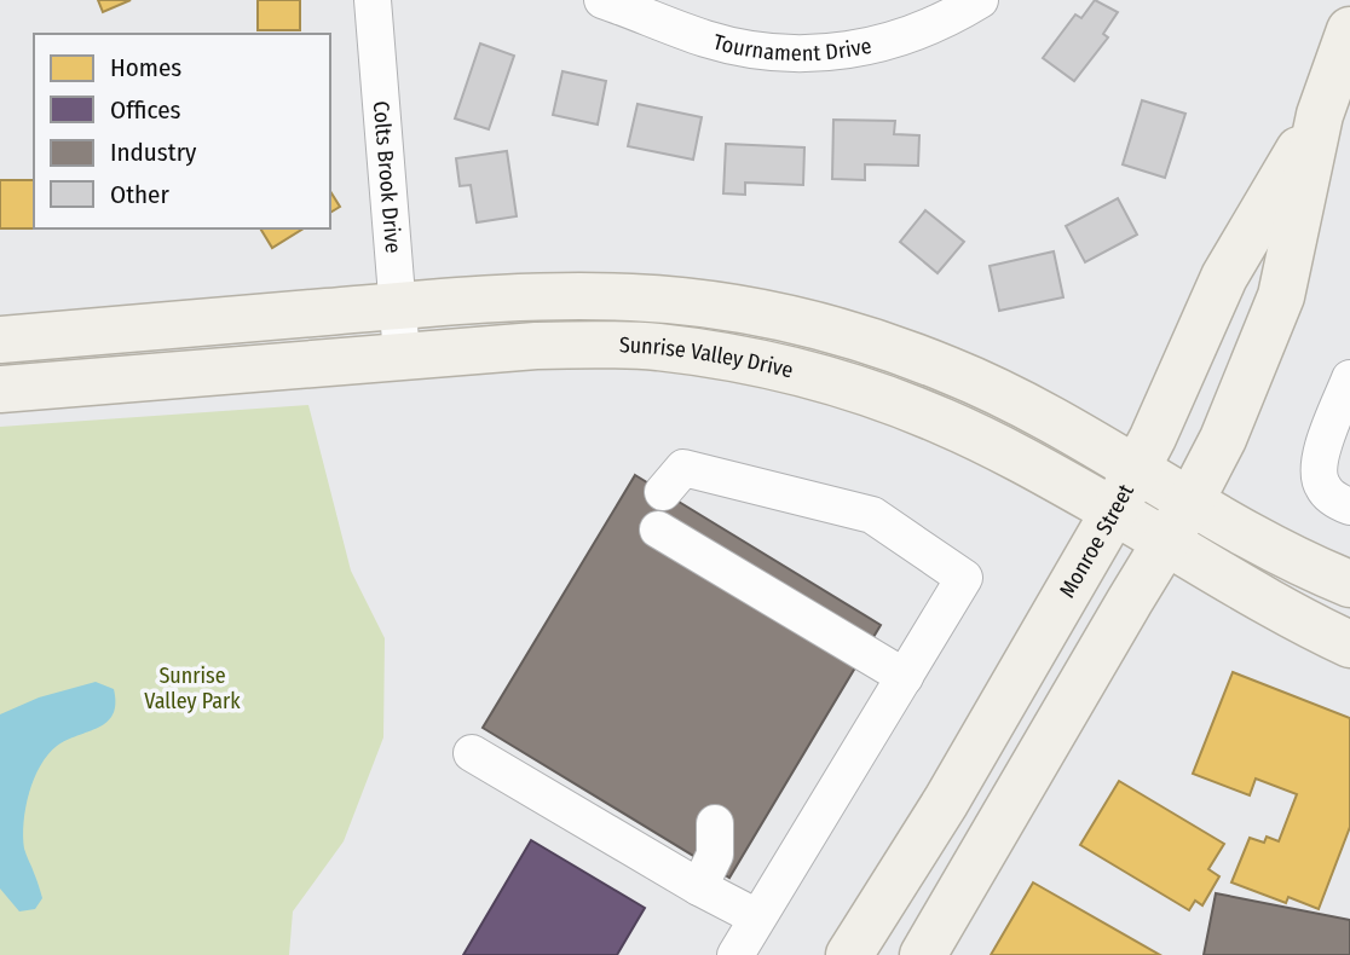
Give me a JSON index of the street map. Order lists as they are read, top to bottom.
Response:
{
  "streets": {
    "main road": ["Sunrise Valley Drive", "Monroe Street"],
    "street": ["Tournament Drive", "Colts Brook Drive"]
  },
  "crossings": [
    ["Colts Brook Drive", "Sunrise Valley Drive"],
    ["Sunrise Valley Drive", "Monroe Street"]
  ],
  "parks": ["Sunrise Valley Park"],
  "legend": [
    "Homes",
    "Offices",
    "Industry",
    "Other"
  ]
}
